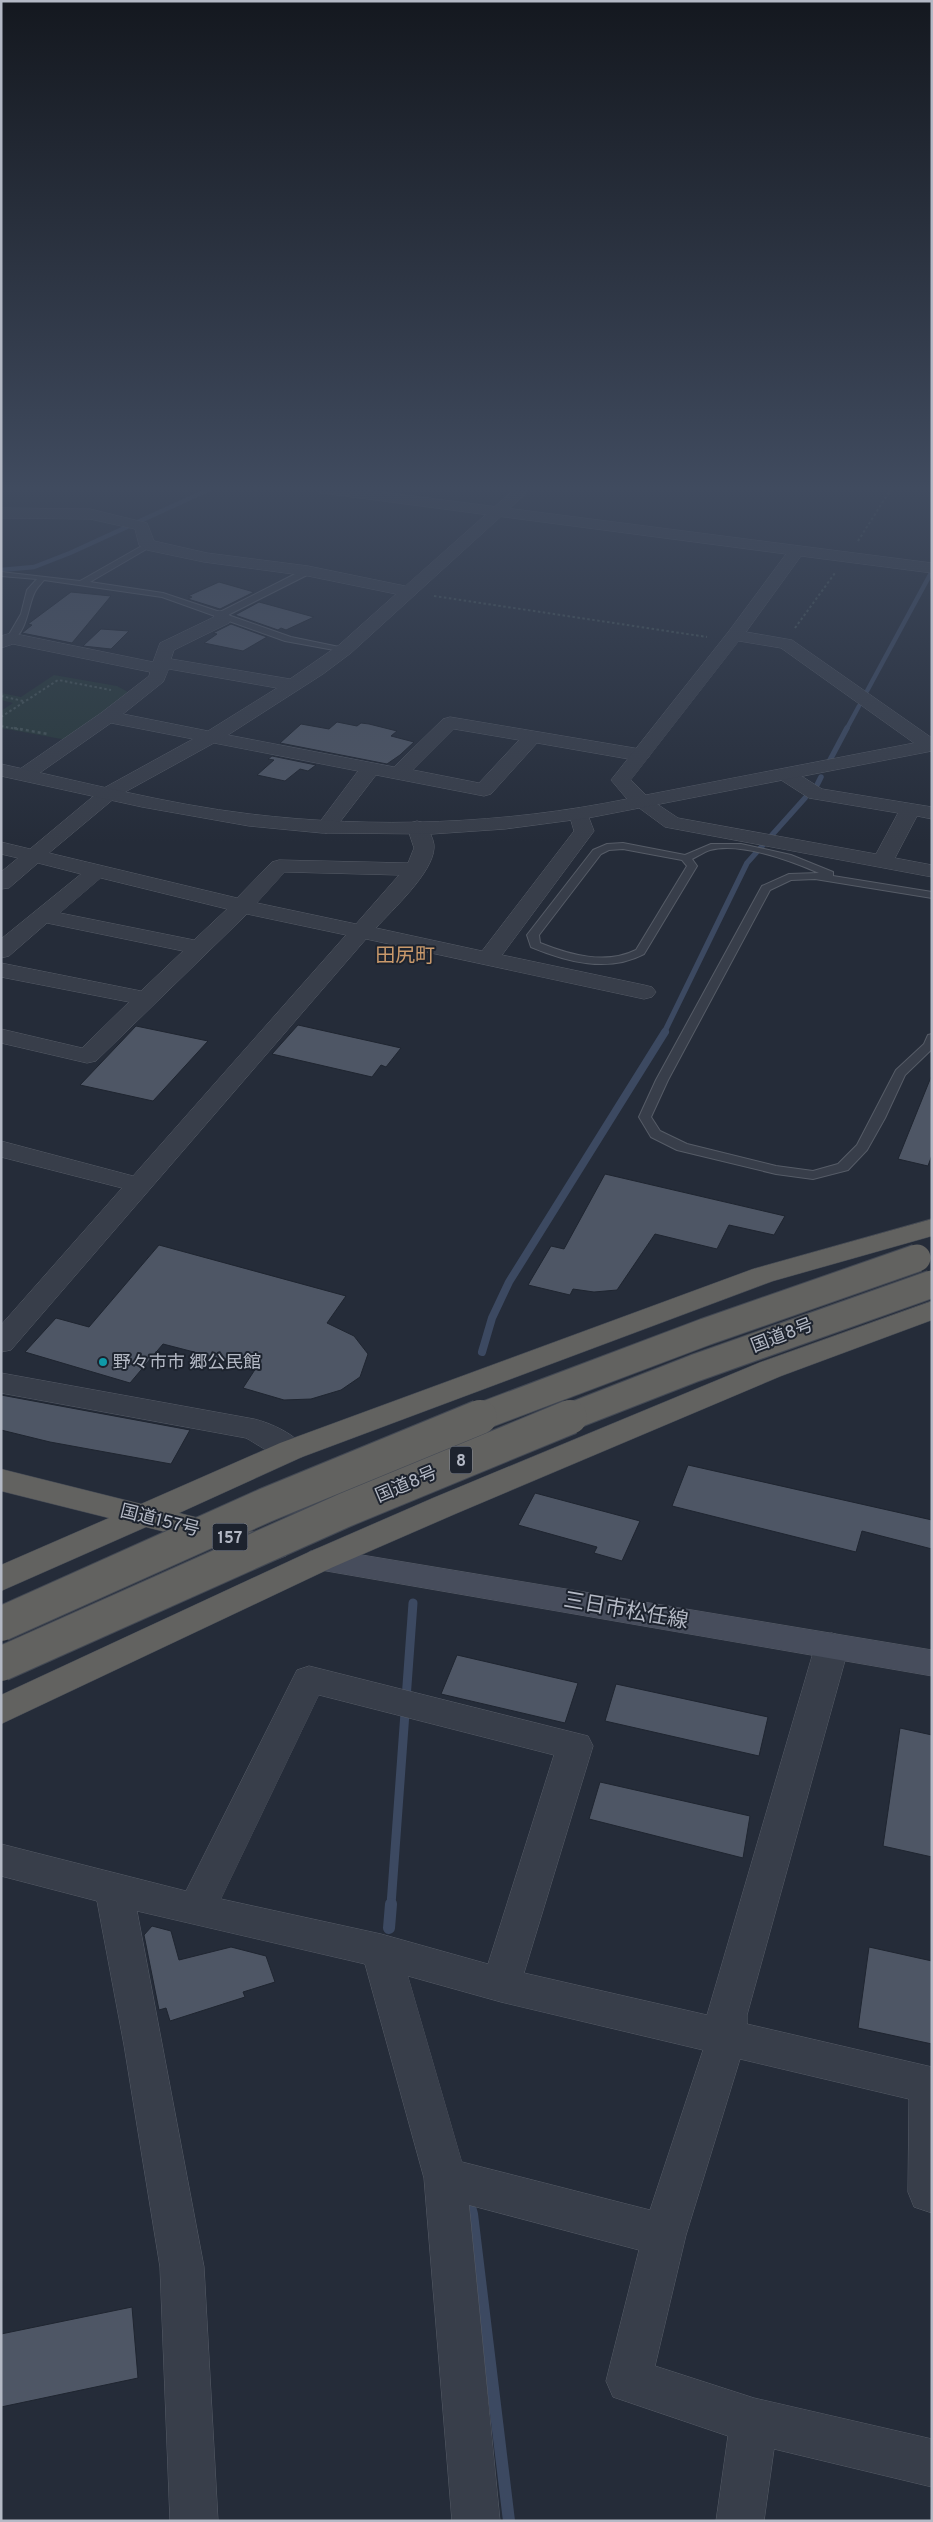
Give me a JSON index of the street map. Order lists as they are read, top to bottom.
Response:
{
  "streets": {
    "highway": [
      "国道8号",
      "8",
      "国道157号",
      "157"
    ],
    "main road": ["三日市松任線"]
  },
  "crossings": [
    ["8", "国道157号"],
    ["8", "三日市松任線"],
    ["国道157号", "三日市松任線"]
  ],
  "districts": ["田尻町"],
  "places": ["野々市市 郷公民館"]
}
